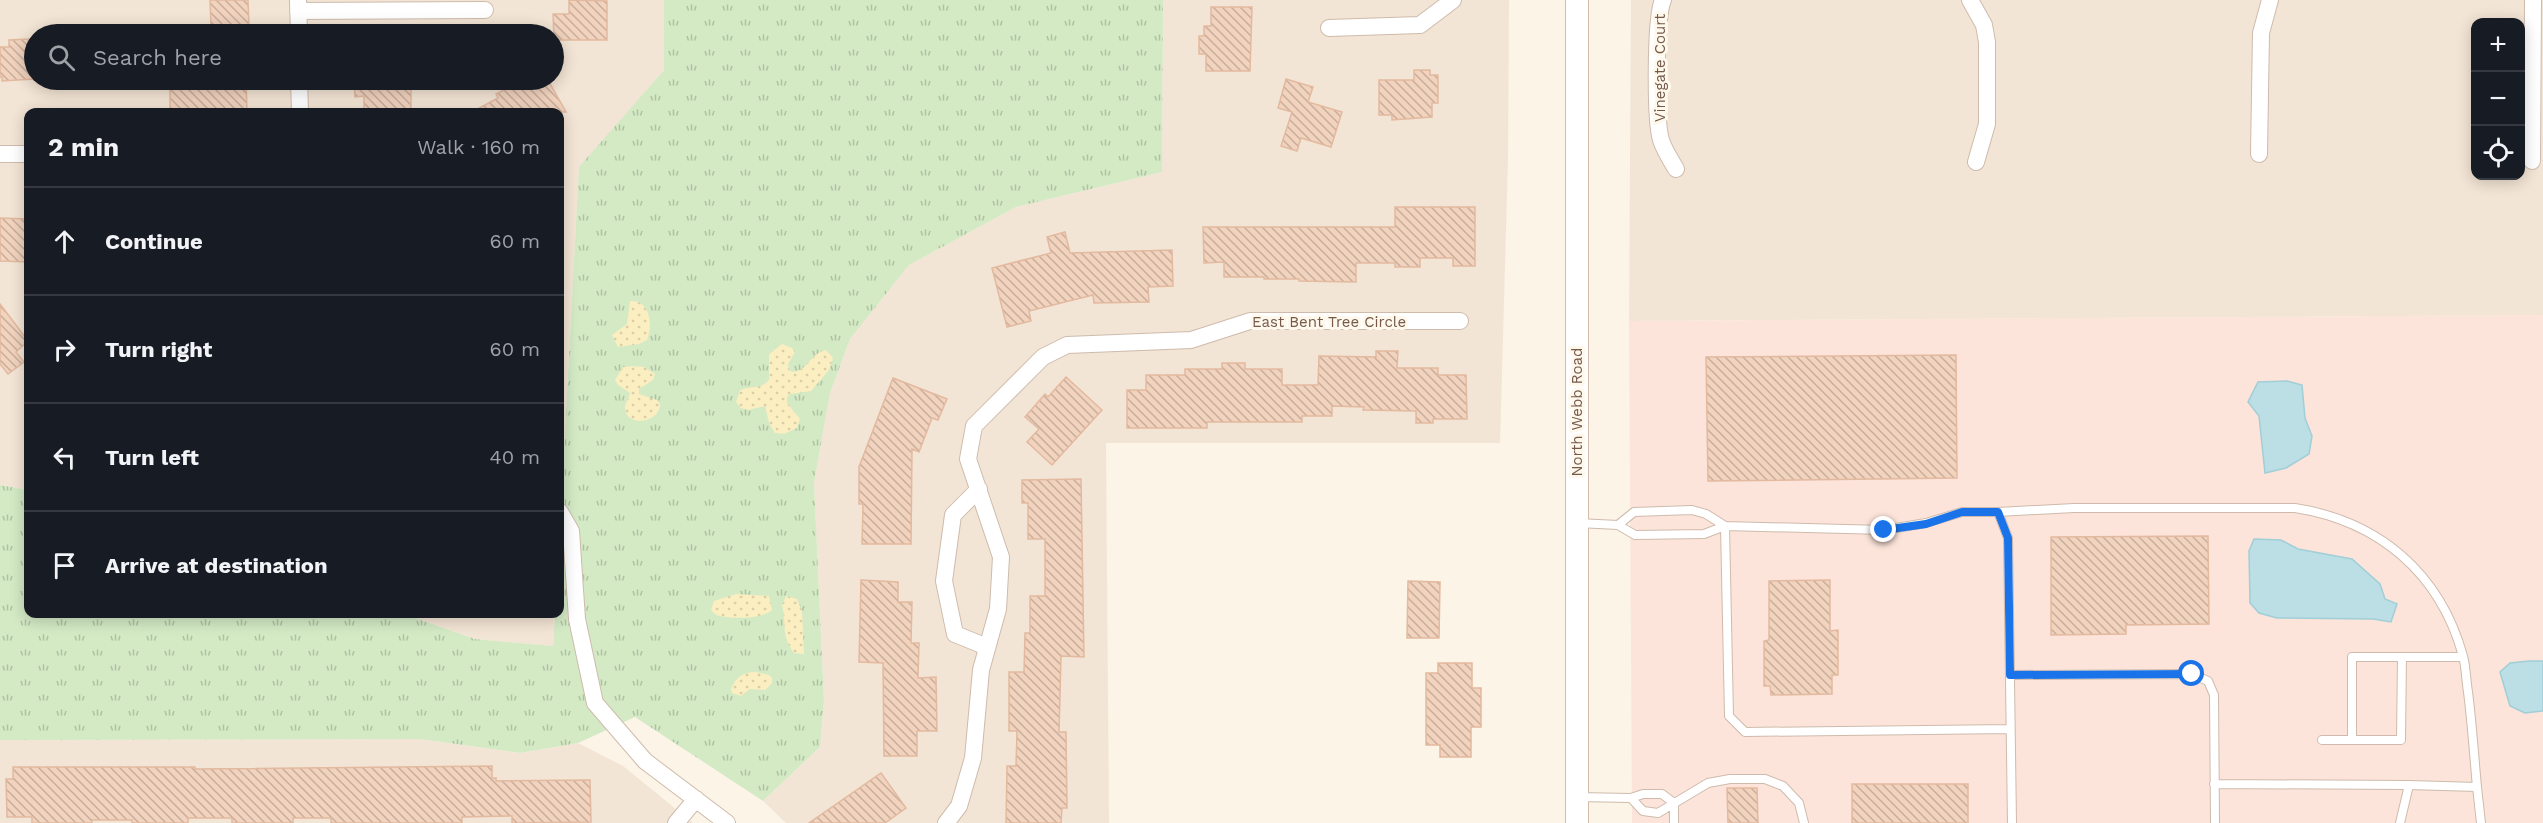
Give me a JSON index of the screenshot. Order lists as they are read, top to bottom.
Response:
{
  "streets": {
    "main road": ["North Webb Road"],
    "street": ["Vinegate Court", "East Bent Tree Circle"]
  },
  "page": {
    "map_buttons": ["+", "−"],
    "search": "Search here",
    "heading": ["2 min", "Walk · 160 m"],
    "list": [
      ["Continue", "60 m"],
      ["Turn right", "60 m"],
      ["Turn left", "40 m"],
      "Arrive at destination"
    ]
  }
}
